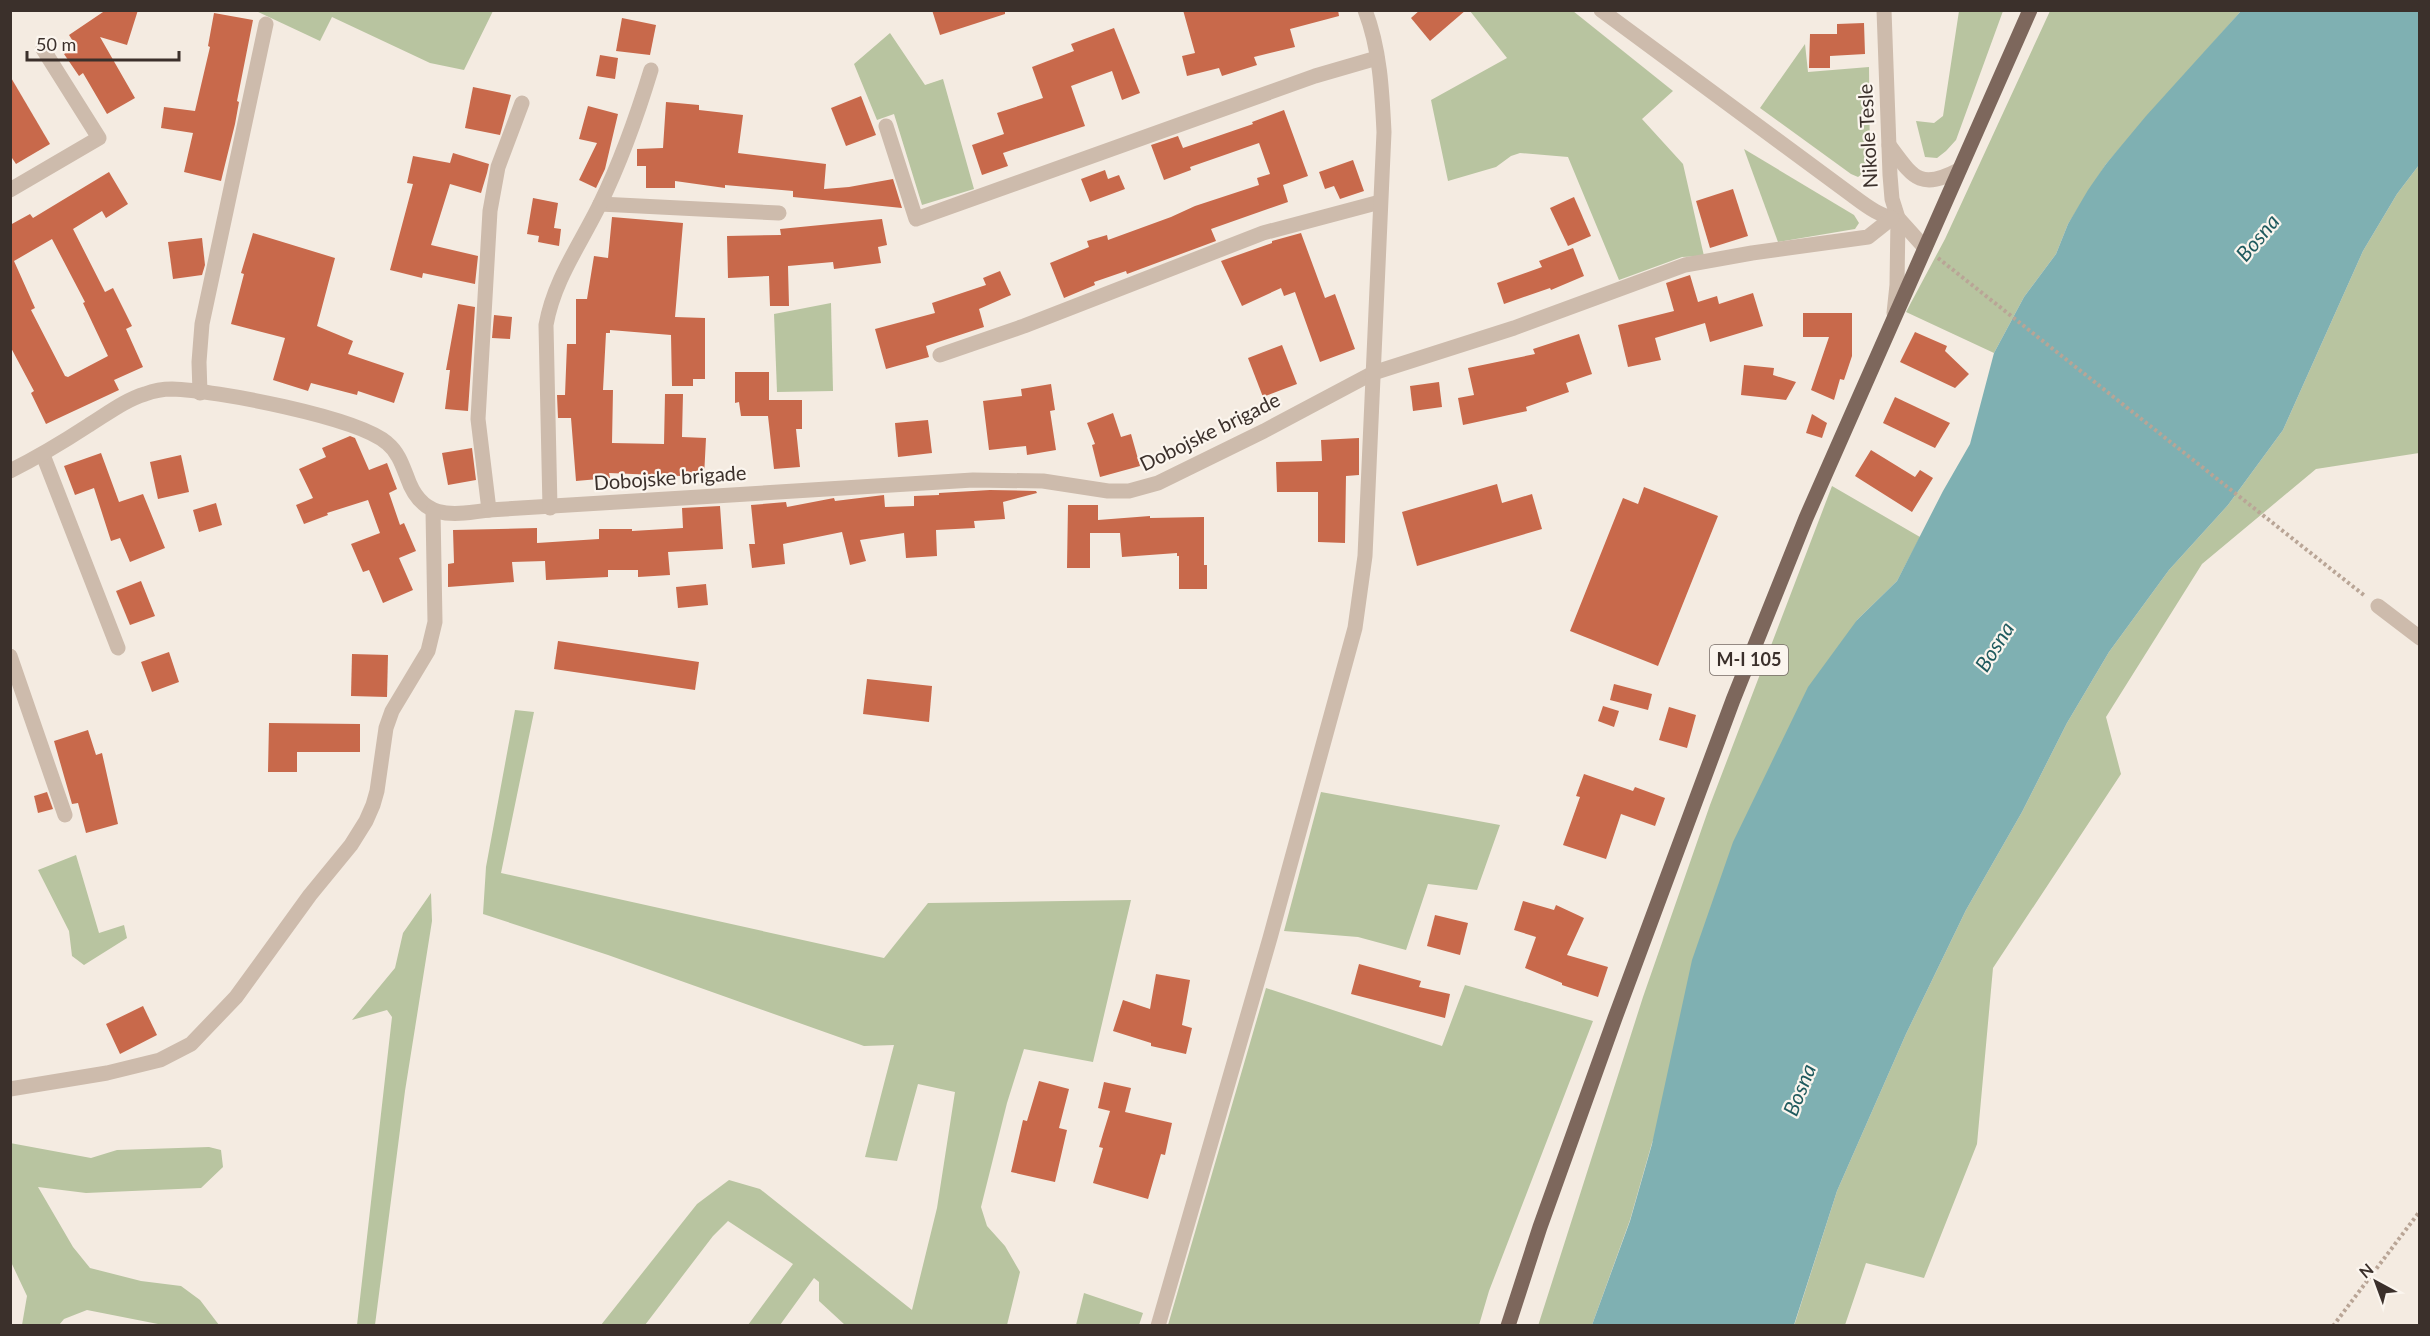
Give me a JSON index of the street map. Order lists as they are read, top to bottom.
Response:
{
  "streets": {
    "main road": ["M-I 105"],
    "street": ["Nikole Tesle", "Dobojske brigade"]
  },
  "crossings": [
    ["Nikole Tesle", "Dobojske brigade"],
    ["Nikole Tesle", "M-I 105"]
  ],
  "water": ["Bosna"],
  "scale_bar": "50 m",
  "north": "top left"
}
